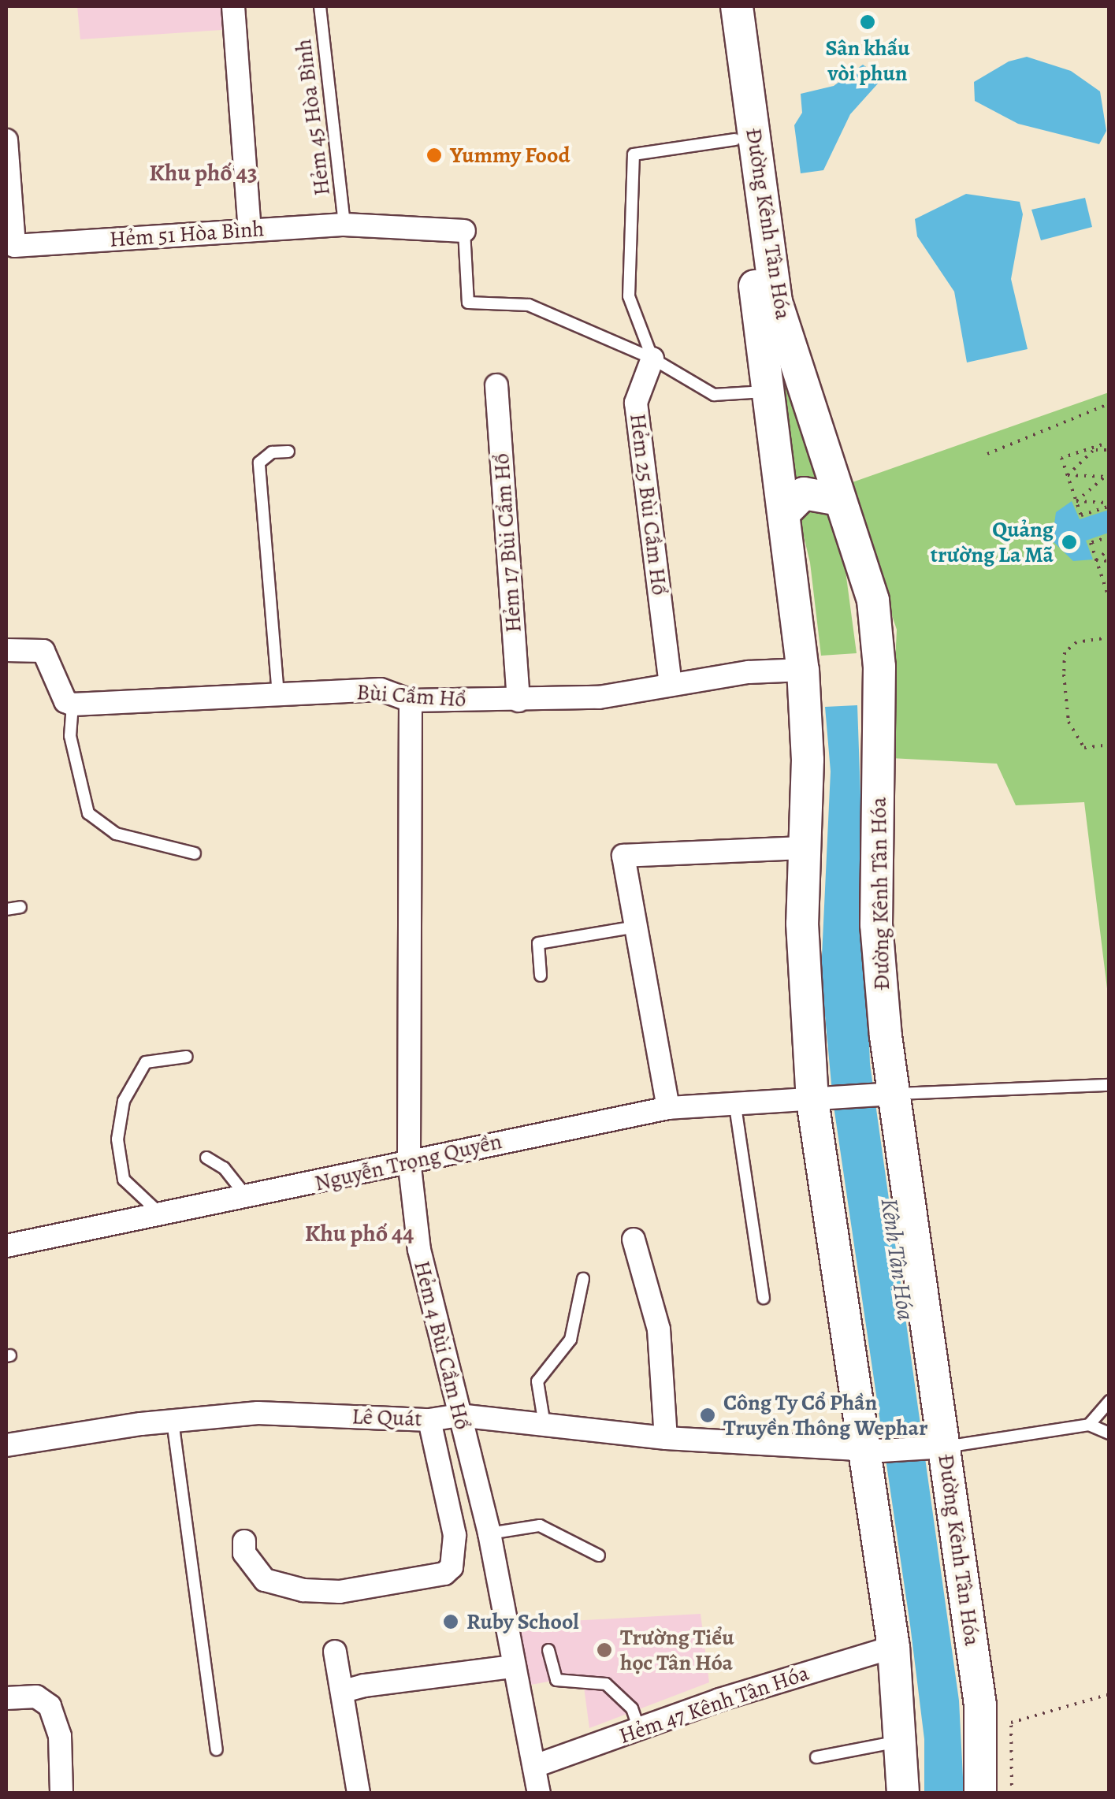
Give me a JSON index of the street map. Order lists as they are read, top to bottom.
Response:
{
  "streets": {
    "street": [
      "Đường Kênh Tân Hóa",
      "Hẻm 51 Hòa Bình",
      "Hẻm 25 Bùi Cầm Hổ",
      "Hẻm 17 Bùi Cẩm Hổ",
      "Bùi Cẩm Hổ",
      "Nguyễn Trọng Quyền",
      "Hẻm 4 Bùi Cầm Hổ",
      "Lê Quát",
      "Hẻm 47 Kênh Tân Hóa"
    ],
    "lane": ["Hẻm 45 Hòa Bình"]
  },
  "crossings": [
    ["Hẻm 45 Hòa Bình", "Hẻm 51 Hòa Bình"],
    ["Đường Kênh Tân Hóa", "Bùi Cẩm Hổ"],
    ["Đường Kênh Tân Hóa", "Nguyễn Trọng Quyền"],
    ["Đường Kênh Tân Hóa", "Lê Quát"],
    ["Đường Kênh Tân Hóa", "Hẻm 47 Kênh Tân Hóa"],
    ["Hẻm 25 Bùi Cầm Hổ", "Bùi Cẩm Hổ"],
    ["Hẻm 17 Bùi Cẩm Hổ", "Bùi Cẩm Hổ"],
    ["Bùi Cẩm Hổ", "Hẻm 4 Bùi Cầm Hổ"],
    ["Nguyễn Trọng Quyền", "Hẻm 4 Bùi Cầm Hổ"],
    ["Hẻm 4 Bùi Cầm Hổ", "Lê Quát"],
    ["Hẻm 4 Bùi Cầm Hổ", "Hẻm 47 Kênh Tân Hóa"]
  ],
  "districts": ["Khu phố 43", "Khu phố 44"],
  "water": ["Kênh Tân Hóa"],
  "places": [
    "Sân khấu vòi phun",
    "Yummy Food",
    "Quảng trường La Mã",
    "Công Ty Cổ Phần Truyền Thông Wephar",
    "Ruby School",
    "Trường Tiểu học Tân Hóa"
  ]
}
